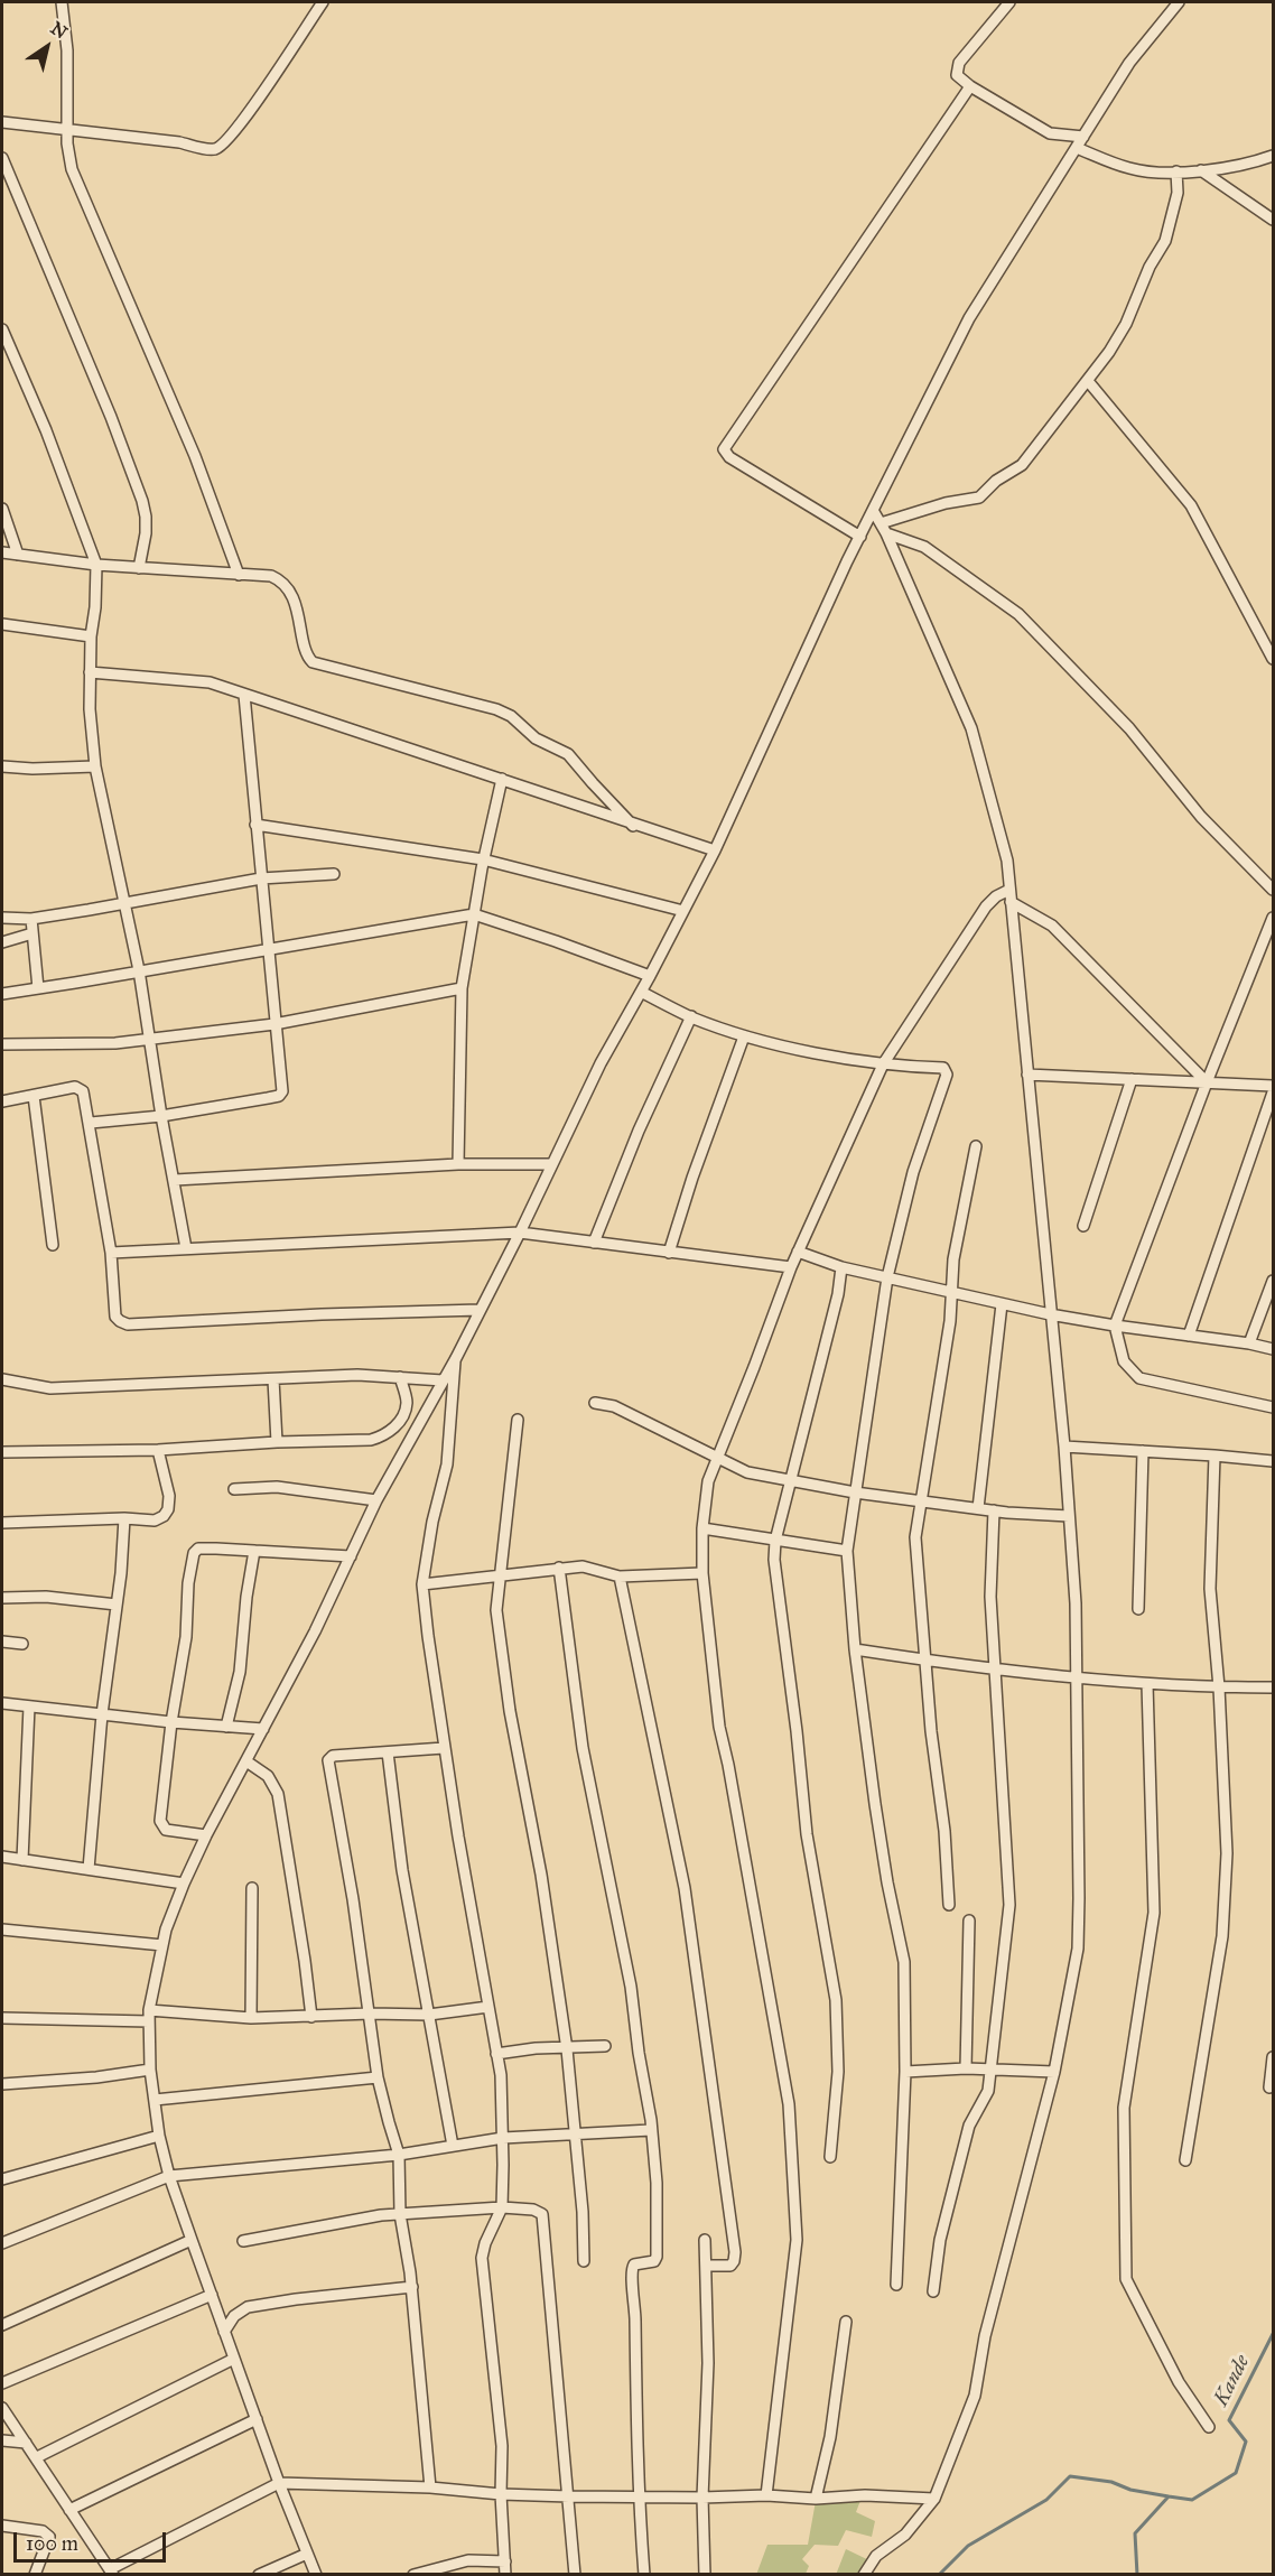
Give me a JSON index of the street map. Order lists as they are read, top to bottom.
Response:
{
  "water": ["Kande"],
  "scale_bar": "100 m",
  "north": "top right"
}
